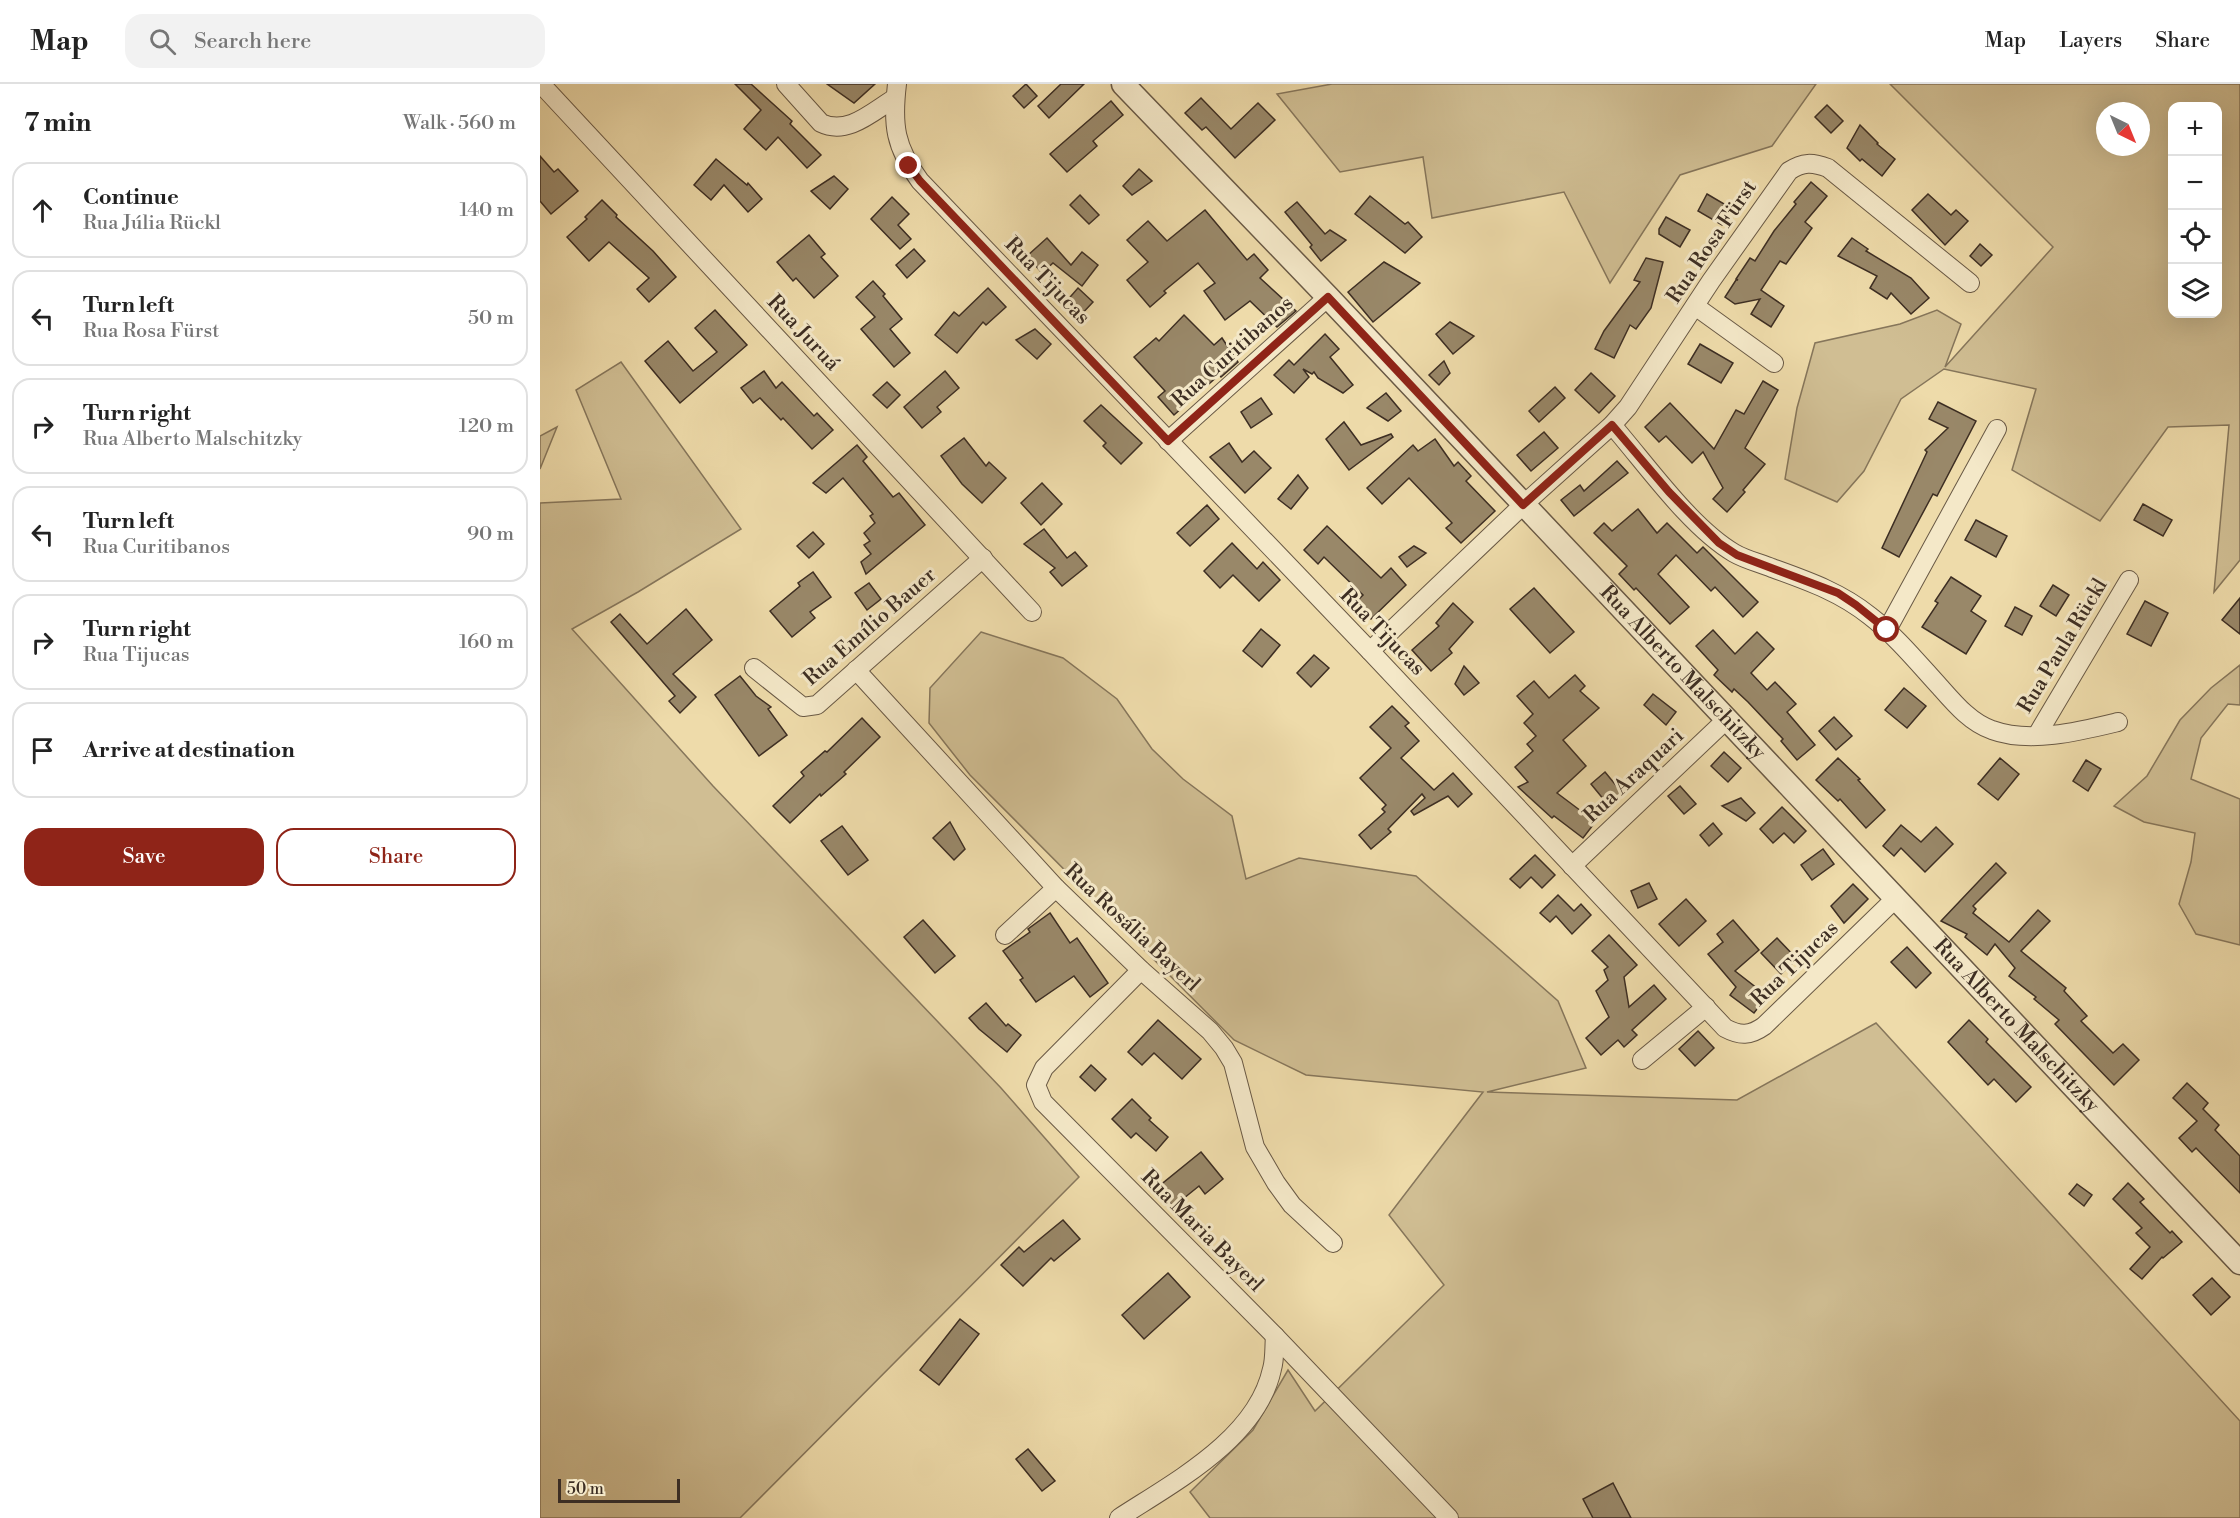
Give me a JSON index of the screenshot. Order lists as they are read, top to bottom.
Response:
{
  "streets": {
    "street": [
      "Rua Rosa Fürst",
      "Rua Tijucas",
      "Rua Juruá",
      "Rua Curitibanos",
      "Rua Emílio Bauer",
      "Rua Paula Rückl",
      "Rua Alberto Malschitzky",
      "Rua Araquari",
      "Rua Rosália Bayerl",
      "Rua Maria Bayerl"
    ]
  },
  "crossings": [
    ["Rua Rosa Fürst", "Rua Tijucas"],
    ["Rua Rosa Fürst", "Rua Alberto Malschitzky"],
    ["Rua Tijucas", "Rua Curitibanos"],
    ["Rua Tijucas", "Rua Alberto Malschitzky"],
    ["Rua Tijucas", "Rua Araquari"],
    ["Rua Juruá", "Rua Emílio Bauer"],
    ["Rua Curitibanos", "Rua Alberto Malschitzky"],
    ["Rua Emílio Bauer", "Rua Rosália Bayerl"],
    ["Rua Alberto Malschitzky", "Rua Araquari"],
    ["Rua Rosália Bayerl", "Rua Maria Bayerl"]
  ],
  "scale_bar": "50 m",
  "north": "bottom right",
  "page": {
    "header": "Map",
    "search": "Search here",
    "nav": ["Map", "Layers", "Share"],
    "heading": ["7 min", "Walk · 560 m"],
    "map_buttons": ["+", "−"],
    "list": [
      ["Continue", "Rua Júlia Rückl", "140 m"],
      ["Turn left", "Rua Rosa Fürst", "50 m"],
      ["Turn right", "Rua Alberto Malschitzky", "120 m"],
      ["Turn left", "Rua Curitibanos", "90 m"],
      ["Turn right", "Rua Tijucas", "160 m"],
      "Arrive at destination"
    ],
    "buttons": ["Save", "Share"],
    "scale": "50 m"
  }
}
